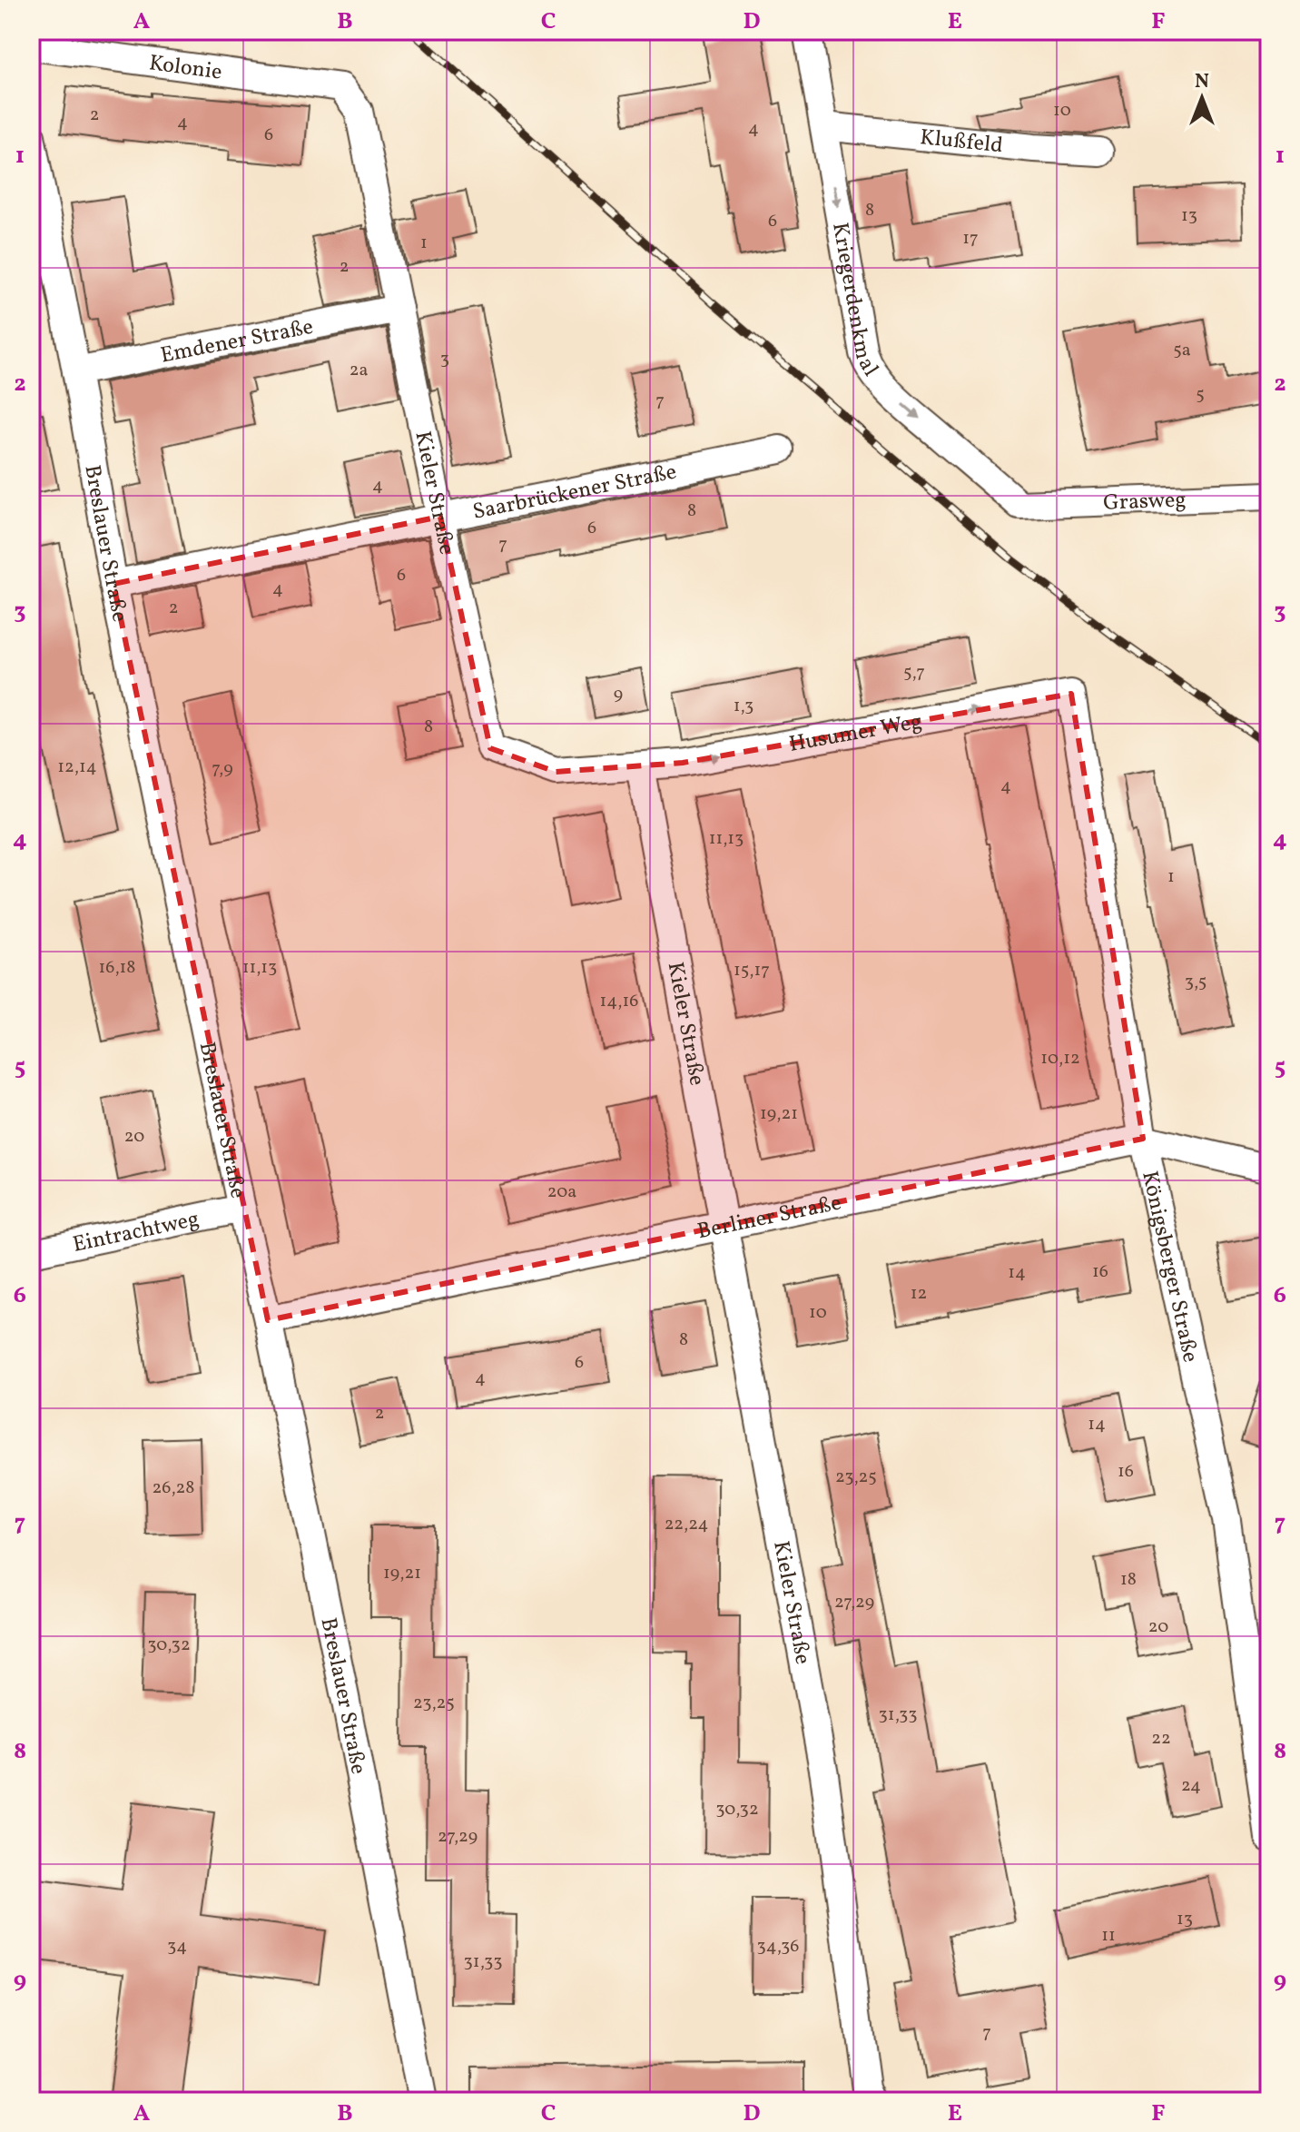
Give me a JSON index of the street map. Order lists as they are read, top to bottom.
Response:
{
  "streets": {
    "street": [
      "Kolonie",
      "Klußfeld",
      "Kriegerdenkmal",
      "Emdener Straße",
      "Saarbrückener Straße",
      "Kieler Straße",
      "Grasweg",
      "Breslauer Straße",
      "Husumer Weg",
      "Berliner Straße",
      "Eintrachtweg",
      "Königsberger Straße"
    ]
  },
  "crossings": [
    ["Kolonie", "Kieler Straße"],
    ["Klußfeld", "Kriegerdenkmal"],
    ["Kriegerdenkmal", "Grasweg"],
    ["Emdener Straße", "Kieler Straße"],
    ["Emdener Straße", "Breslauer Straße"],
    ["Saarbrückener Straße", "Kieler Straße"],
    ["Saarbrückener Straße", "Breslauer Straße"],
    ["Kieler Straße", "Husumer Weg"],
    ["Kieler Straße", "Berliner Straße"],
    ["Breslauer Straße", "Berliner Straße"],
    ["Breslauer Straße", "Eintrachtweg"],
    ["Husumer Weg", "Königsberger Straße"],
    ["Berliner Straße", "Königsberger Straße"]
  ],
  "one_way": ["Kriegerdenkmal", "Husumer Weg"],
  "house_numbers": [
    "10",
    "2",
    "4",
    "4",
    "6",
    "8",
    "13",
    "6",
    "17",
    "1",
    "2",
    "5a",
    "3",
    "2a",
    "5",
    "7",
    "4",
    "8",
    "6",
    "7",
    "6",
    "4",
    "2",
    "5,7",
    "9",
    "1,3",
    "8",
    "12,14",
    "7,9",
    "4",
    "11,13",
    "1",
    "16,18",
    "11,13",
    "15,17",
    "3,5",
    "14,16",
    "10,12",
    "19,21",
    "20",
    "20a",
    "16",
    "14",
    "12",
    "10",
    "8",
    "6",
    "4",
    "2",
    "14",
    "16",
    "23,25",
    "26,28",
    "22,24",
    "19,21",
    "18",
    "27,29",
    "20",
    "30,32",
    "23,25",
    "31,33",
    "22",
    "24",
    "30,32",
    "27,29",
    "13",
    "11",
    "34",
    "34,36",
    "31,33",
    "7"
  ],
  "north": "top",
  "grid": {
    "columns": [
      "A",
      "B",
      "C",
      "D",
      "E",
      "F"
    ],
    "rows": [
      "1",
      "2",
      "3",
      "4",
      "5",
      "6",
      "7",
      "8",
      "9"
    ]
  }
}
